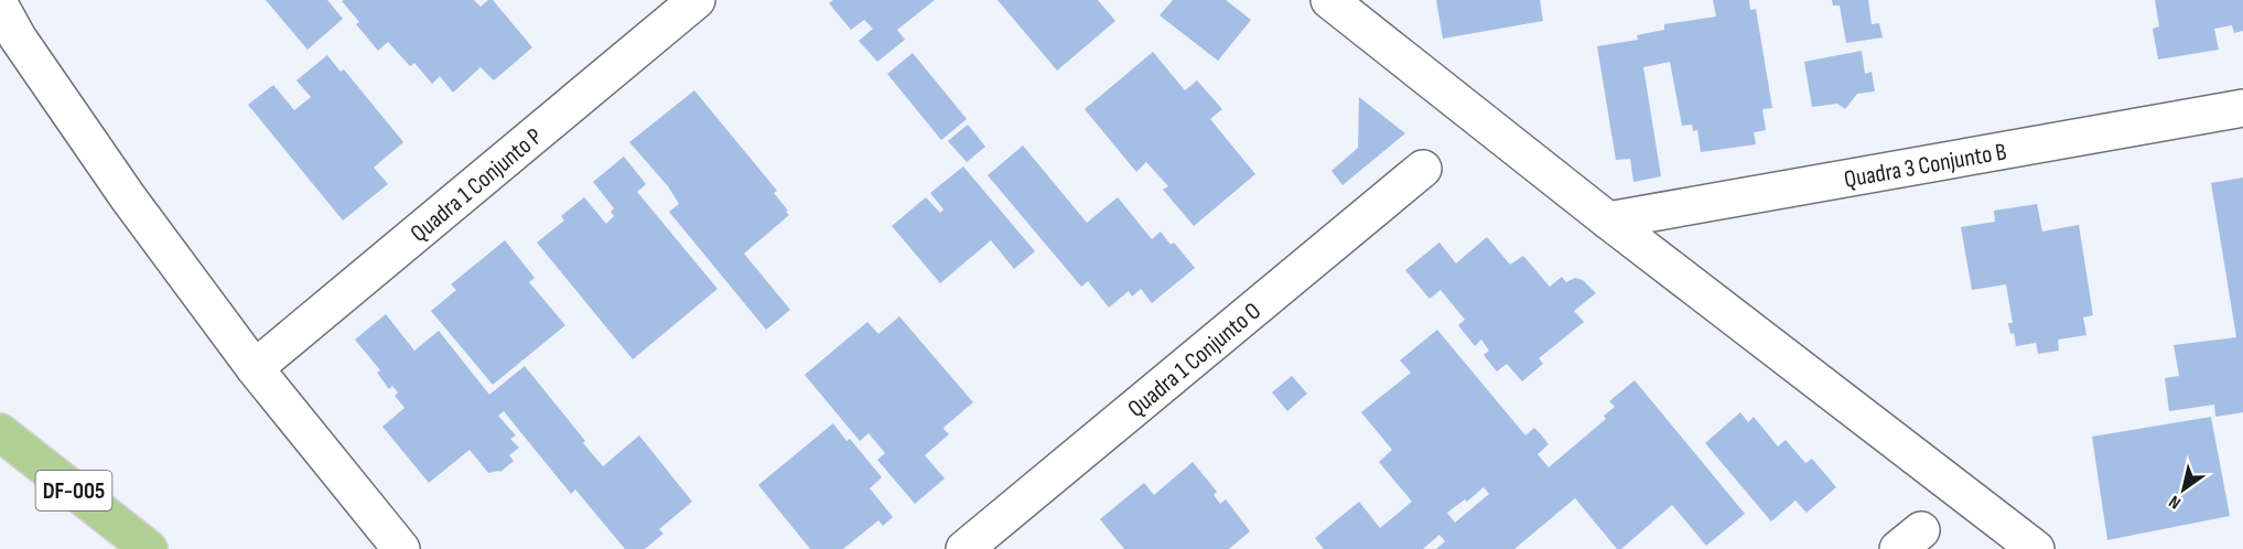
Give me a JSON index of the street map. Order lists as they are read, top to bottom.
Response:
{
  "streets": {
    "main road": ["DF-005"],
    "street": ["Quadra 3 Conjunto B", "Quadra 1 Conjunto P", "Quadra 1 Conjunto O"]
  },
  "north": "bottom left"
}
